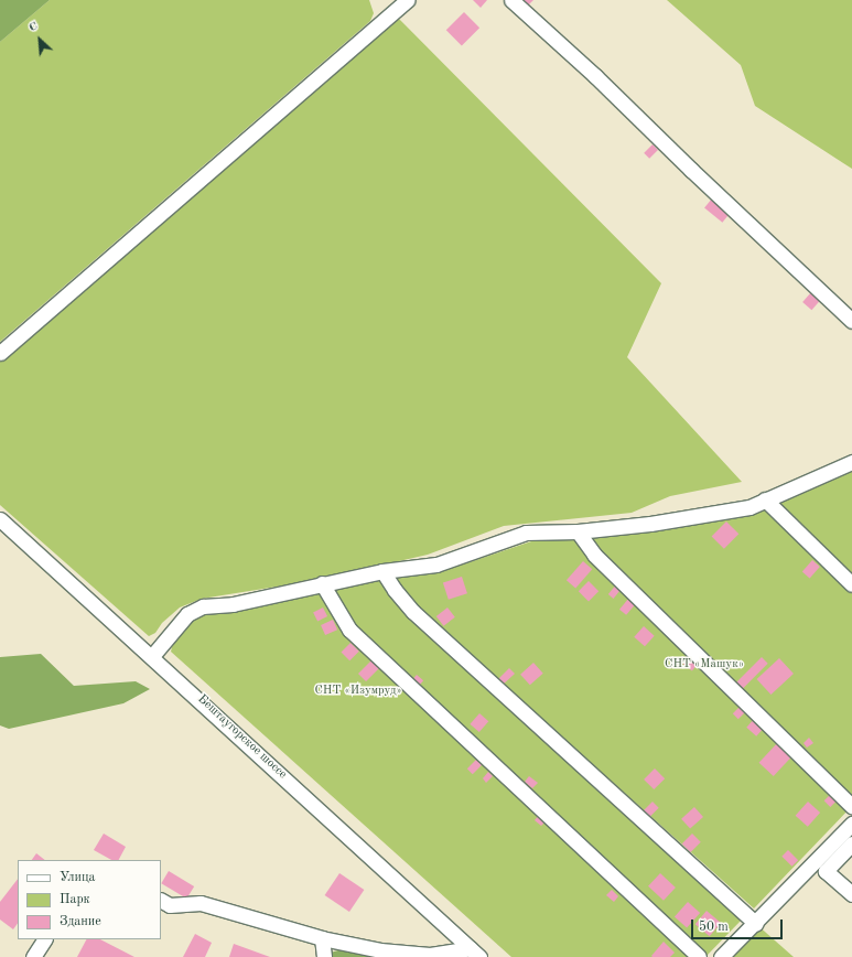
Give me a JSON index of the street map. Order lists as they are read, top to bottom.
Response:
{
  "streets": {
    "street": ["Бештаугорское шоссе"]
  },
  "parks": ["СНТ «Машук»", "СНТ «Изумруд»"],
  "legend": ["Улица", "Парк", "Здание"],
  "scale_bar": "50 m",
  "north": "top left"
}
